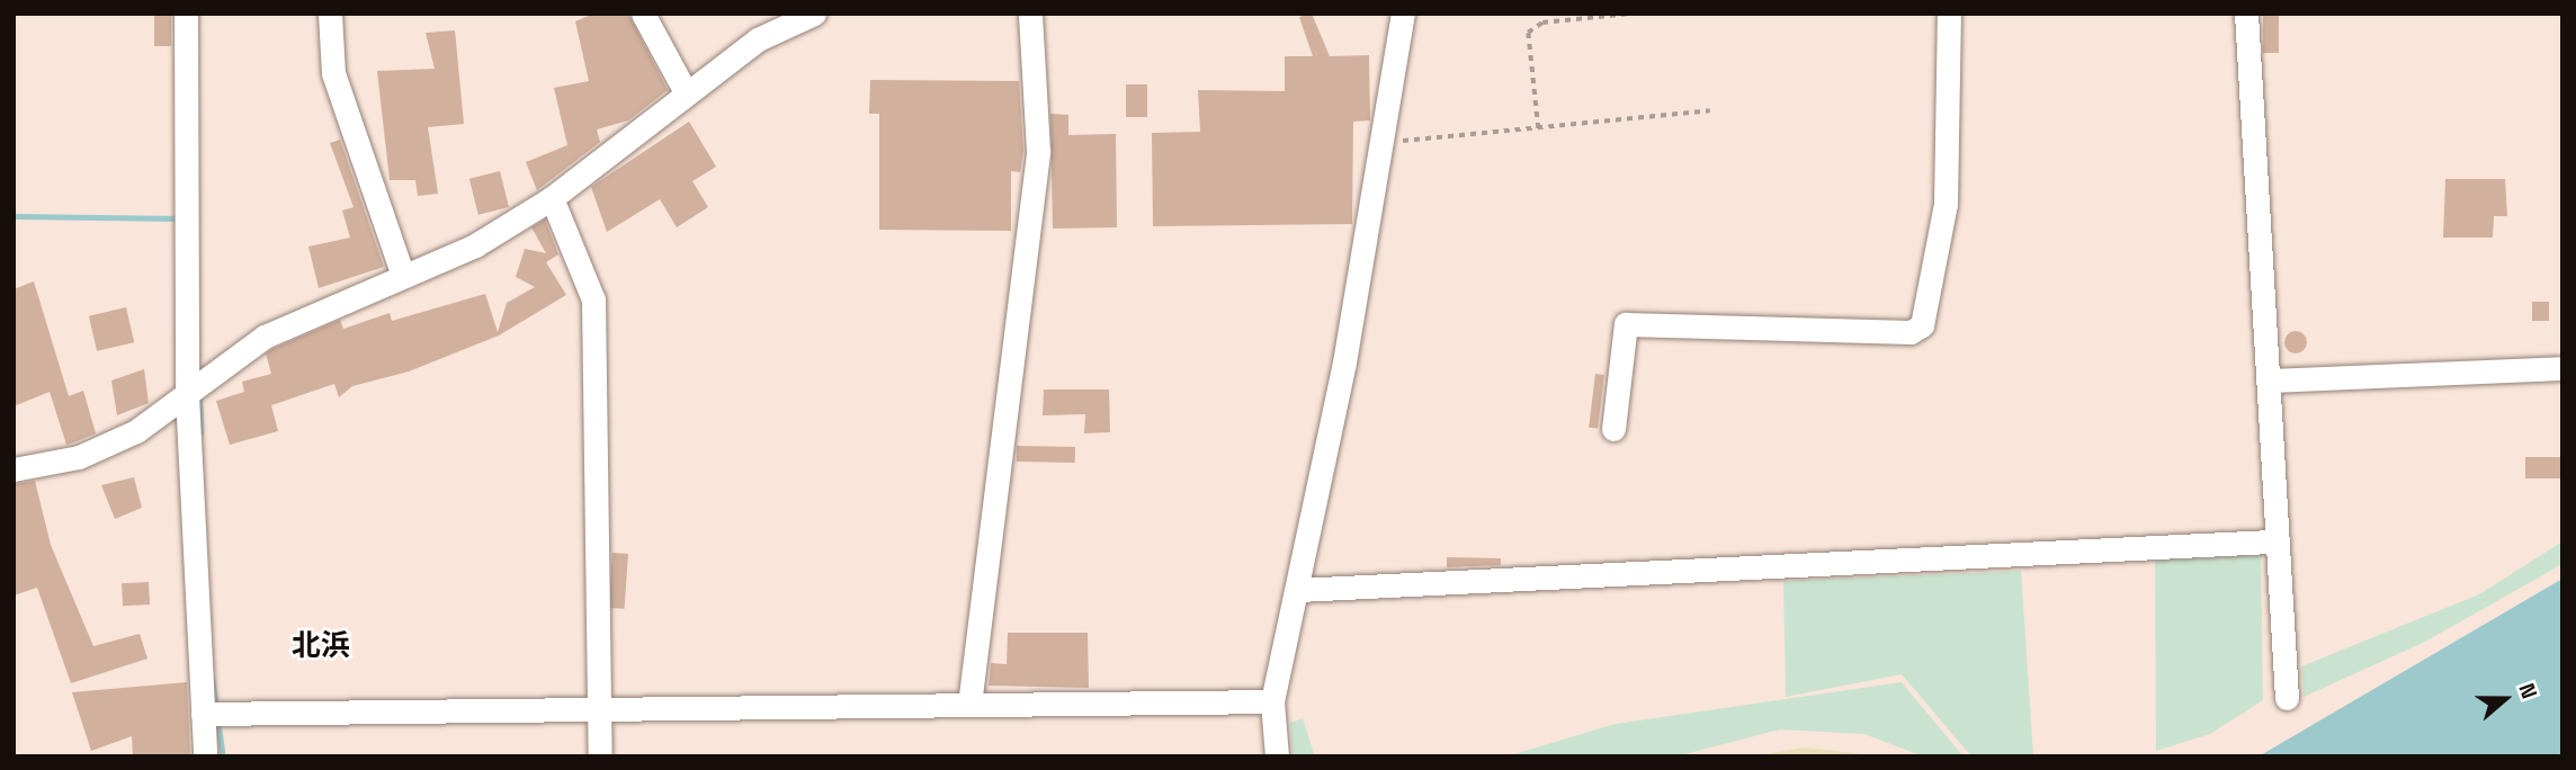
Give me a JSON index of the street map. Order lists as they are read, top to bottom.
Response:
{
  "districts": ["北浜"],
  "north": "right"
}
